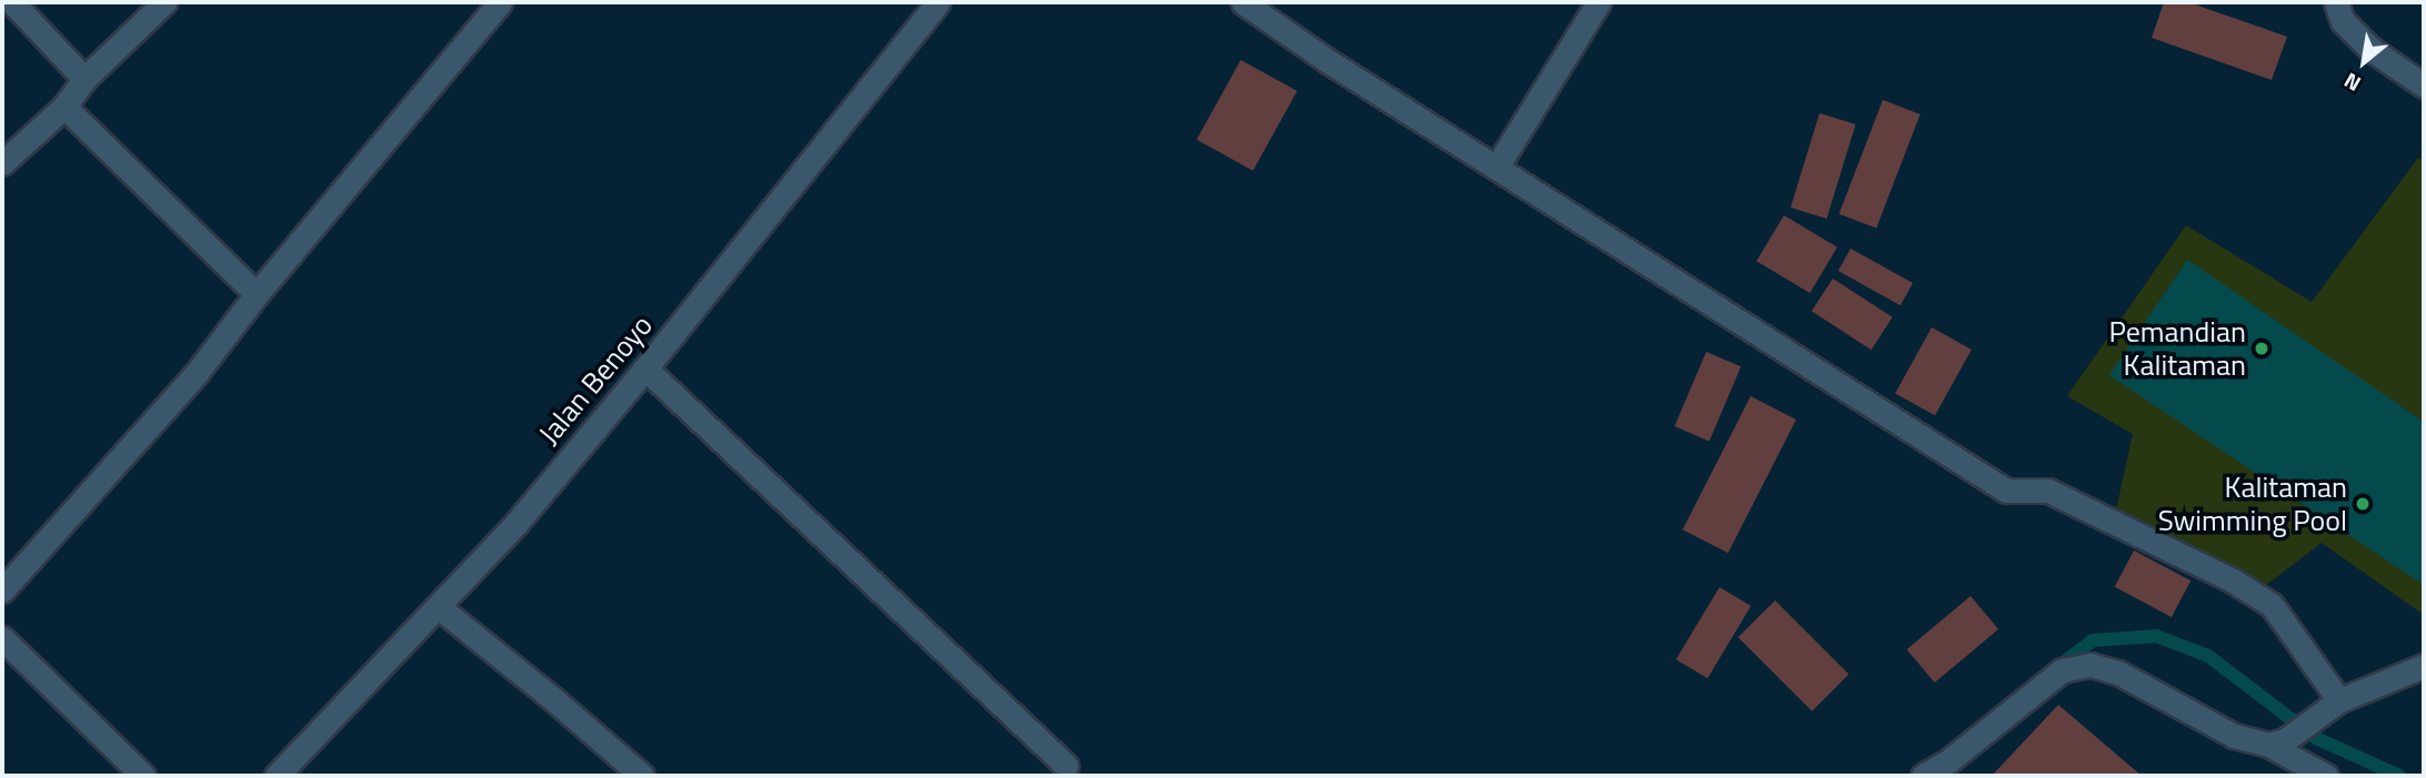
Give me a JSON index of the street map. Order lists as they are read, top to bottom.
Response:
{
  "streets": {
    "street": ["Jalan Benoyo"]
  },
  "places": ["Pemandian Kalitaman", "Kalitaman Swimming Pool"],
  "north": "bottom left"
}
